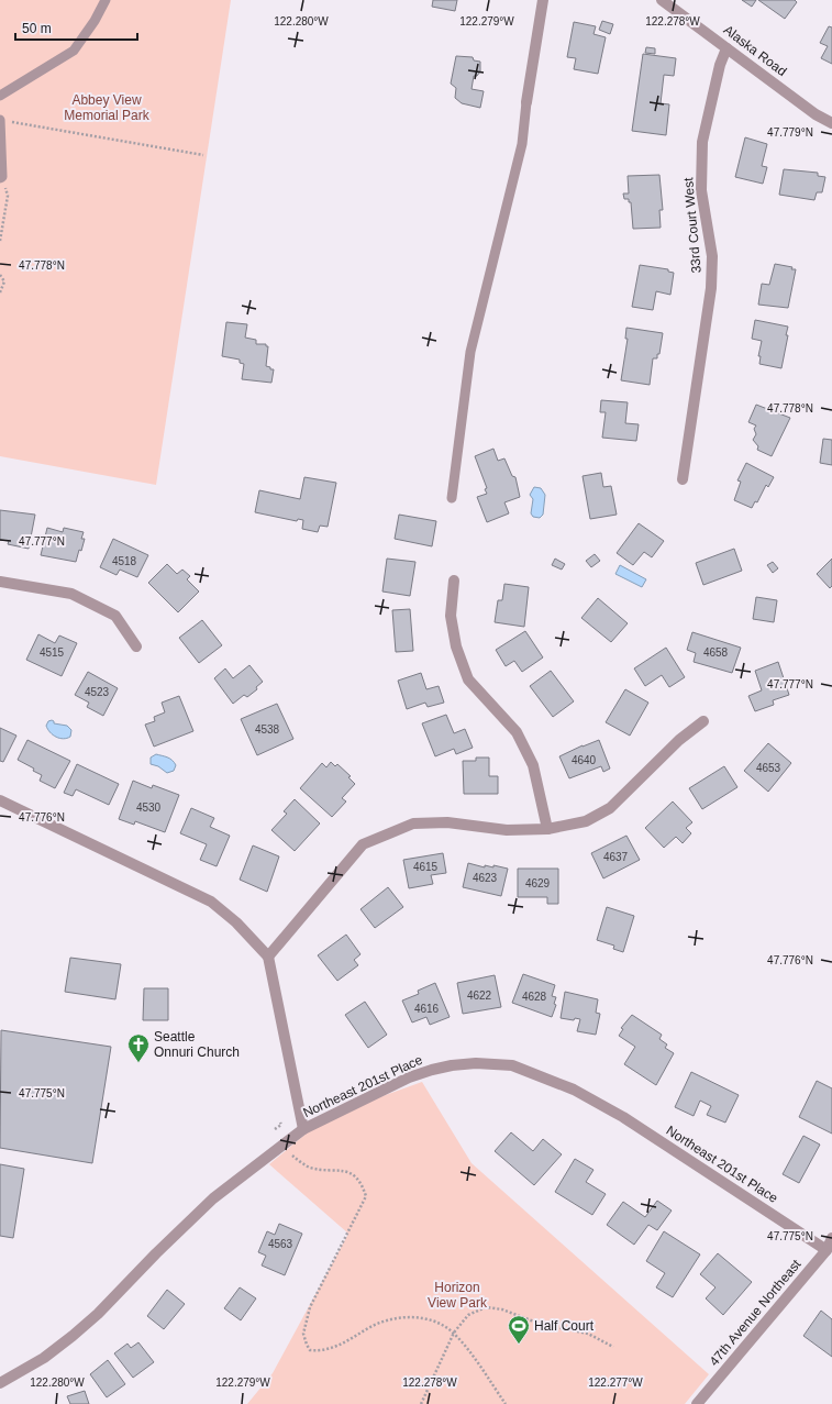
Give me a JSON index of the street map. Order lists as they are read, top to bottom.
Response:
{
  "streets": {
    "street": [
      "Alaska Road",
      "33rd Court West",
      "Northeast 201st Place",
      "47th Avenue Northeast"
    ]
  },
  "crossings": [
    ["Alaska Road", "33rd Court West"],
    ["Northeast 201st Place", "47th Avenue Northeast"]
  ],
  "parks": ["Abbey View Memorial Park", "Horizon View Park"],
  "places": {
    "church": ["Seattle Onnuri Church"],
    "sports": ["Half Court"]
  },
  "house_numbers": [
    "4518",
    "4515",
    "4658",
    "4523",
    "4538",
    "4640",
    "4653",
    "4530",
    "4637",
    "4615",
    "4623",
    "4629",
    "4622",
    "4628",
    "4616",
    "4563"
  ],
  "scale_bar": "50 m",
  "coordinates": [
    "122.280°W",
    "122.279°W",
    "122.278°W",
    "47.779°N",
    "47.778°N",
    "47.777°N",
    "47.776°N",
    "47.775°N",
    "122.277°W"
  ]
}
